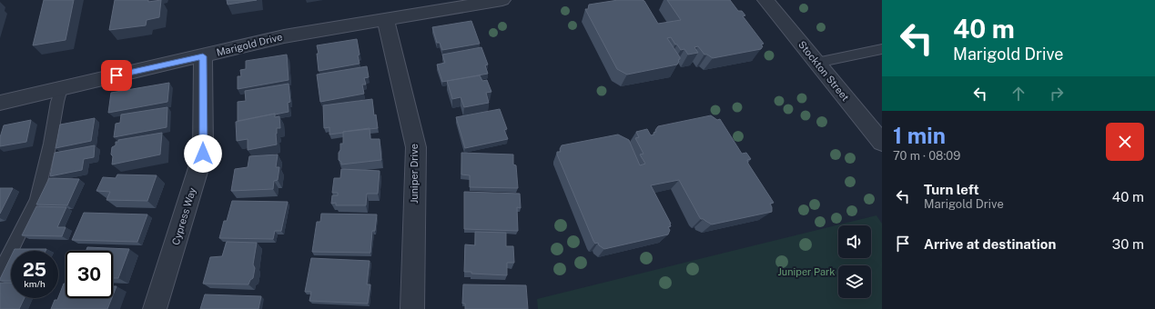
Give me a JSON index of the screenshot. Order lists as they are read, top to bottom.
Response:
{
  "streets": {
    "street": [
      "Marigold Drive",
      "Stockton Street",
      "Juniper Drive",
      "Cypress Way"
    ]
  },
  "crossings": [
    ["Marigold Drive", "Juniper Drive"],
    ["Marigold Drive", "Cypress Way"]
  ],
  "parks": ["Juniper Park"],
  "page": {
    "turn": ["40 m", "Marigold Drive"],
    "heading": ["1 min", "70 m · 08:09"],
    "list": [
      {
        "name": "Turn left",
        "note": "Marigold Drive",
        "value": "40 m"
      },
      {
        "name": "Arrive at destination",
        "value": "30 m"
      }
    ],
    "speed": "25 km/h",
    "limit": "30"
  }
}
